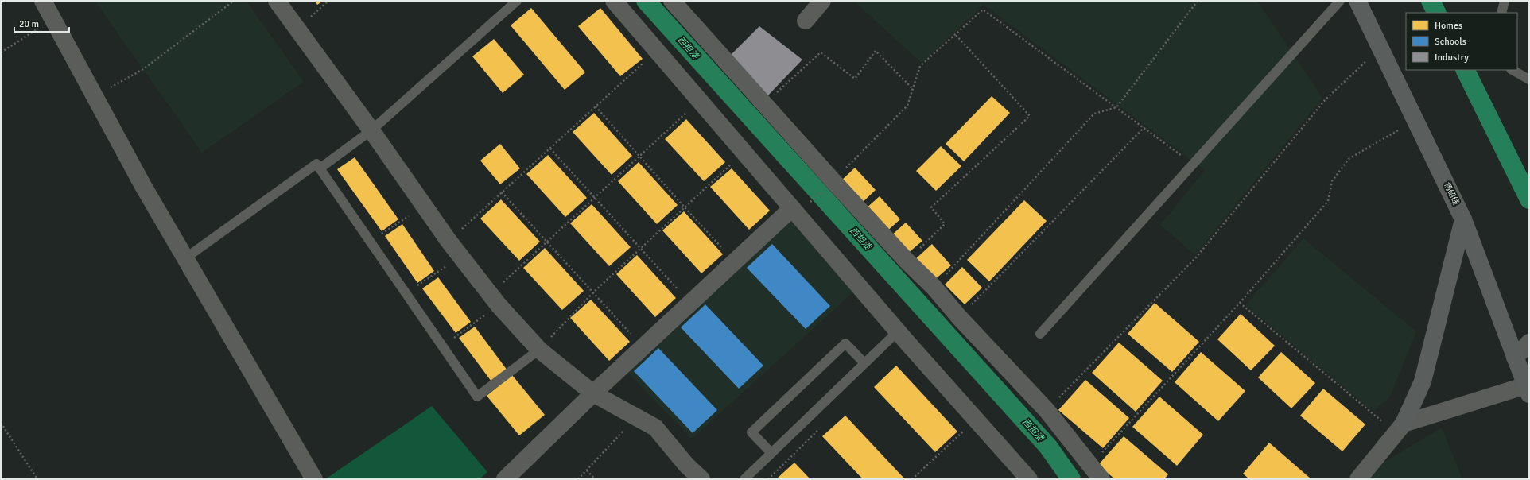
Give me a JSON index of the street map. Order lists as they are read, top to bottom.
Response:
{
  "streets": {
    "main road": ["杨绍线"]
  },
  "water": ["西担溇"],
  "legend": ["Homes", "Schools", "Industry"],
  "scale_bar": "20 m"
}
